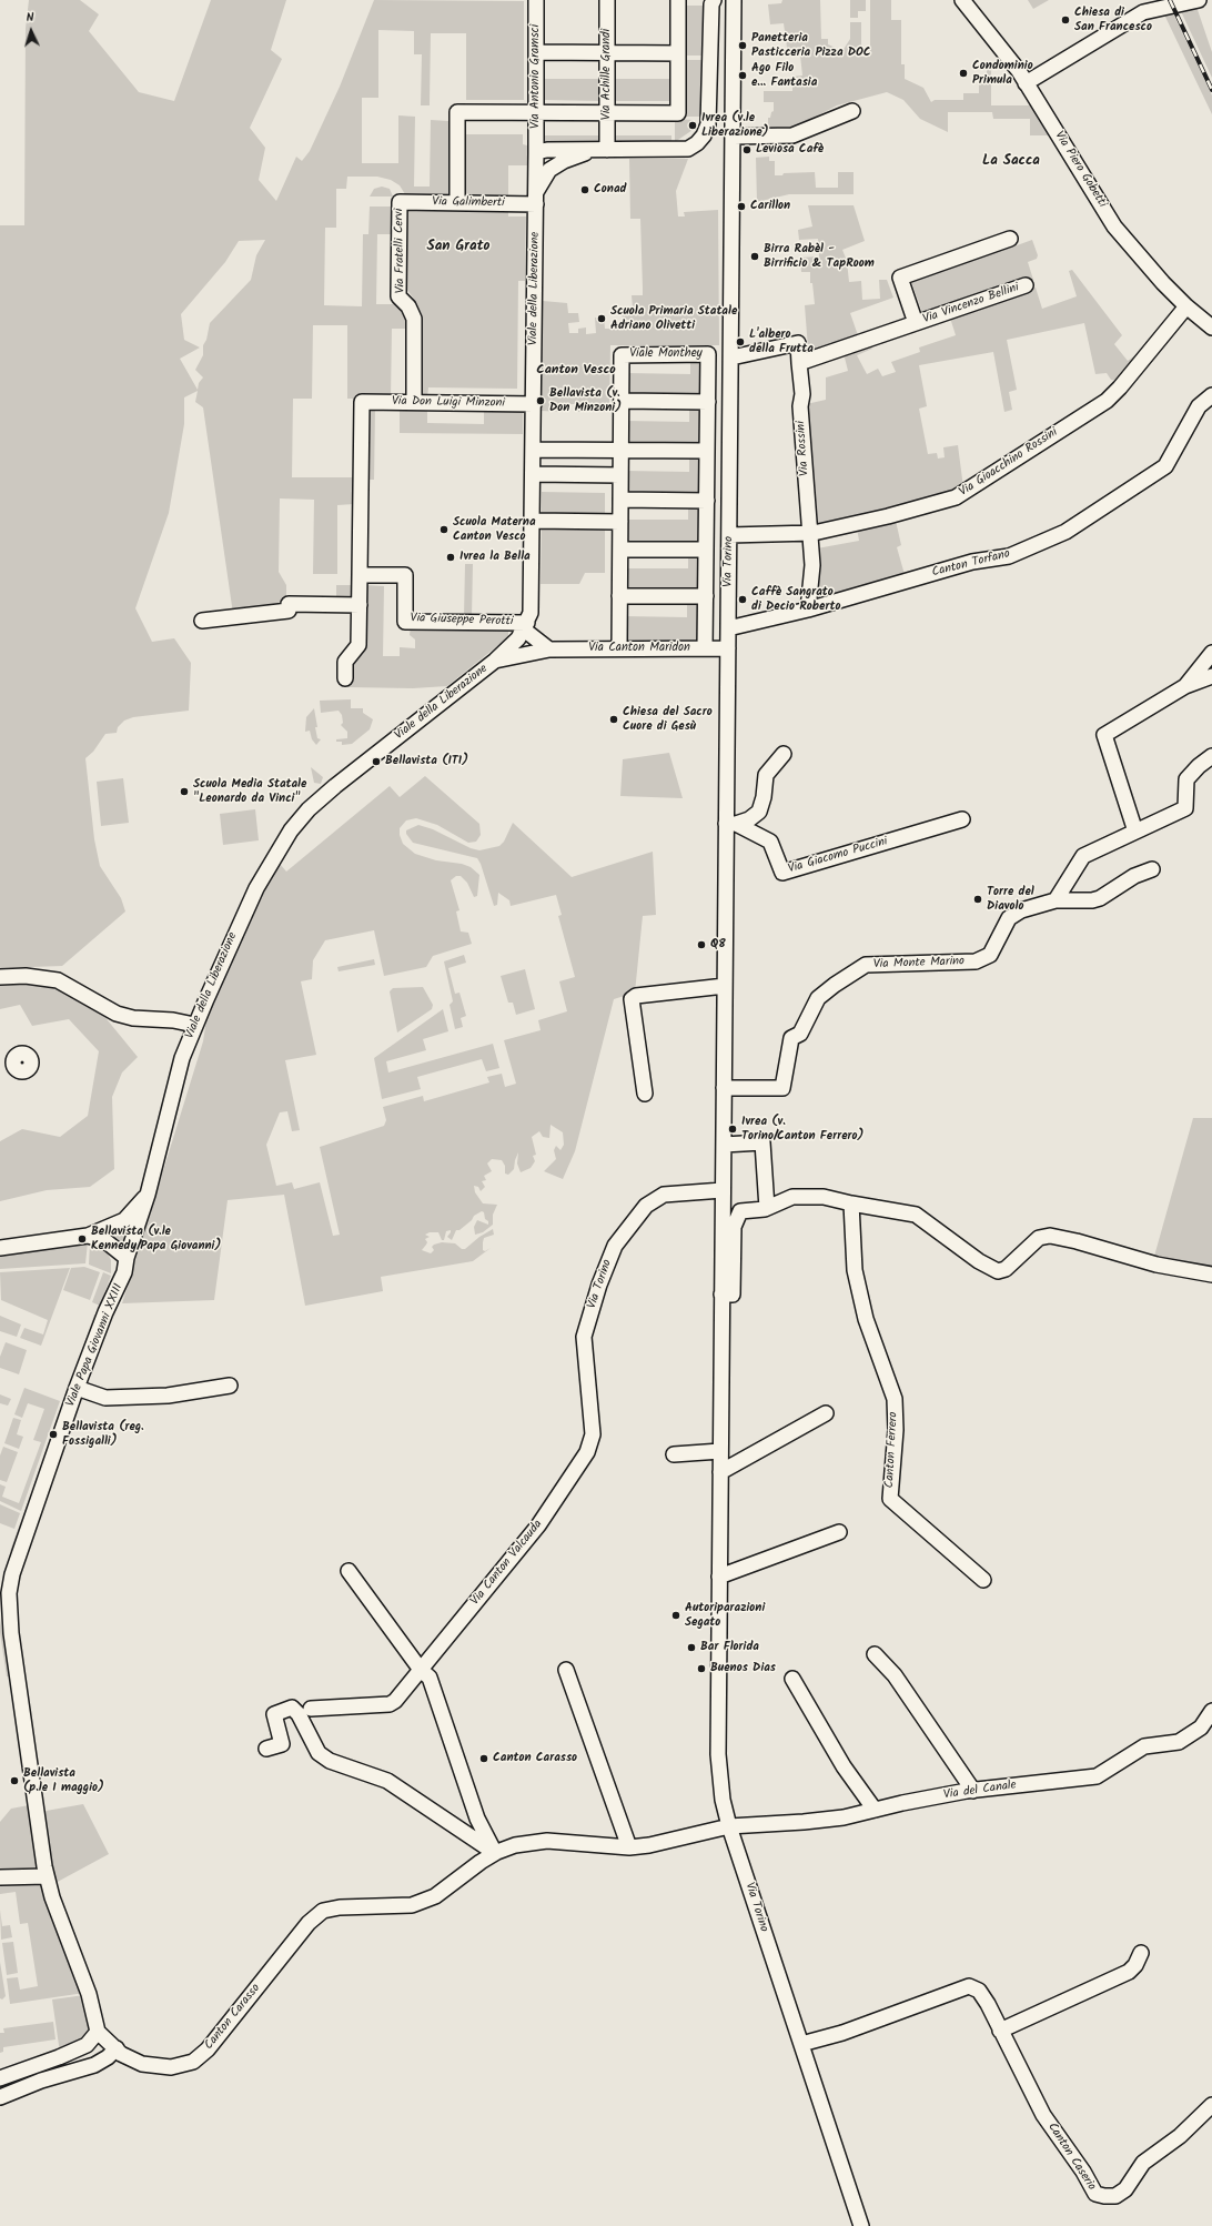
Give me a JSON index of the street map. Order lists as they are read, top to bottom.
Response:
{
  "streets": {
    "street": [
      "Via Achille Grandi",
      "Via Antonio Gramsci",
      "Via Piero Gobetti",
      "Via Galimberti",
      "Via Fratelli Cervi",
      "Viale della Liberazione",
      "Via Vincenzo Bellini",
      "Viale Monthey",
      "Via Don Luigi Minzoni",
      "Via Rossini",
      "Via Gioacchino Rossini",
      "Via Torino",
      "Canton Torfano",
      "Via Giuseppe Perotti",
      "Via Canton Maridon",
      "Via Giacomo Puccini",
      "Via Monte Marino",
      "Viale Papa Giovanni XXIII",
      "Canton Ferrero",
      "Via Canton Valcauda",
      "Via del Canale",
      "Canton Carasso",
      "Canton Caserio"
    ]
  },
  "crossings": [
    ["Via Antonio Gramsci", "Viale della Liberazione"],
    ["Via Piero Gobetti", "Via Gioacchino Rossini"],
    ["Via Galimberti", "Via Fratelli Cervi"],
    ["Via Galimberti", "Viale della Liberazione"],
    ["Via Fratelli Cervi", "Via Don Luigi Minzoni"],
    ["Viale della Liberazione", "Via Don Luigi Minzoni"],
    ["Viale della Liberazione", "Via Giuseppe Perotti"],
    ["Viale della Liberazione", "Via Canton Maridon"],
    ["Viale della Liberazione", "Viale Papa Giovanni XXIII"],
    ["Via Vincenzo Bellini", "Via Rossini"],
    ["Viale Monthey", "Via Canton Maridon"],
    ["Via Don Luigi Minzoni", "Via Giuseppe Perotti"],
    ["Via Rossini", "Via Gioacchino Rossini"],
    ["Via Rossini", "Canton Torfano"],
    ["Via Gioacchino Rossini", "Via Torino"],
    ["Via Torino", "Canton Torfano"],
    ["Via Torino", "Via Canton Maridon"],
    ["Via Torino", "Via Giacomo Puccini"],
    ["Via Torino", "Via Monte Marino"],
    ["Via Torino", "Via Canton Valcauda"],
    ["Via Torino", "Via del Canale"],
    ["Via Torino", "Canton Carasso"],
    ["Via Torino", "Canton Caserio"],
    ["Viale Papa Giovanni XXIII", "Canton Carasso"],
    ["Via del Canale", "Canton Carasso"]
  ],
  "districts": ["La Sacca", "San Grato", "Canton Vesco"],
  "places": [
    "Chiesa di San Francesco",
    "Panetteria Pasticceria Pizza DOC",
    "Condominio Primula",
    "Ago Filo e... Fantasia",
    "Ivrea (v.le Liberazione)",
    "Leviosa Cafè",
    "Conad",
    "Carillon",
    "Birra Rabèl - Birrificio & TapRoom",
    "Scuola Primaria Statale Adriano Olivetti",
    "L'albero della Frutta",
    "Bellavista (v. Don Minzoni)",
    "Scuola Materna Canton Vesco",
    "Ivrea la Bella",
    "Caffè Sangrato di Decio Roberto",
    "Chiesa del Sacro Cuore di Gesù",
    "Bellavista (ITI)",
    "Scuola Media Statale \"Leonardo da Vinci\"",
    "Torre del Diavolo",
    "Q8",
    "Ivrea (v. Torino/Canton Ferrero)",
    "Bellavista (v.le Kennedy/Papa Giovanni)",
    "Bellavista (reg. Fossigalli)",
    "Autoriparazioni Segato",
    "Bar Florida",
    "Buenos Dias",
    "Canton Carasso",
    "Bellavista (p.le I maggio)"
  ],
  "north": "top"
}
